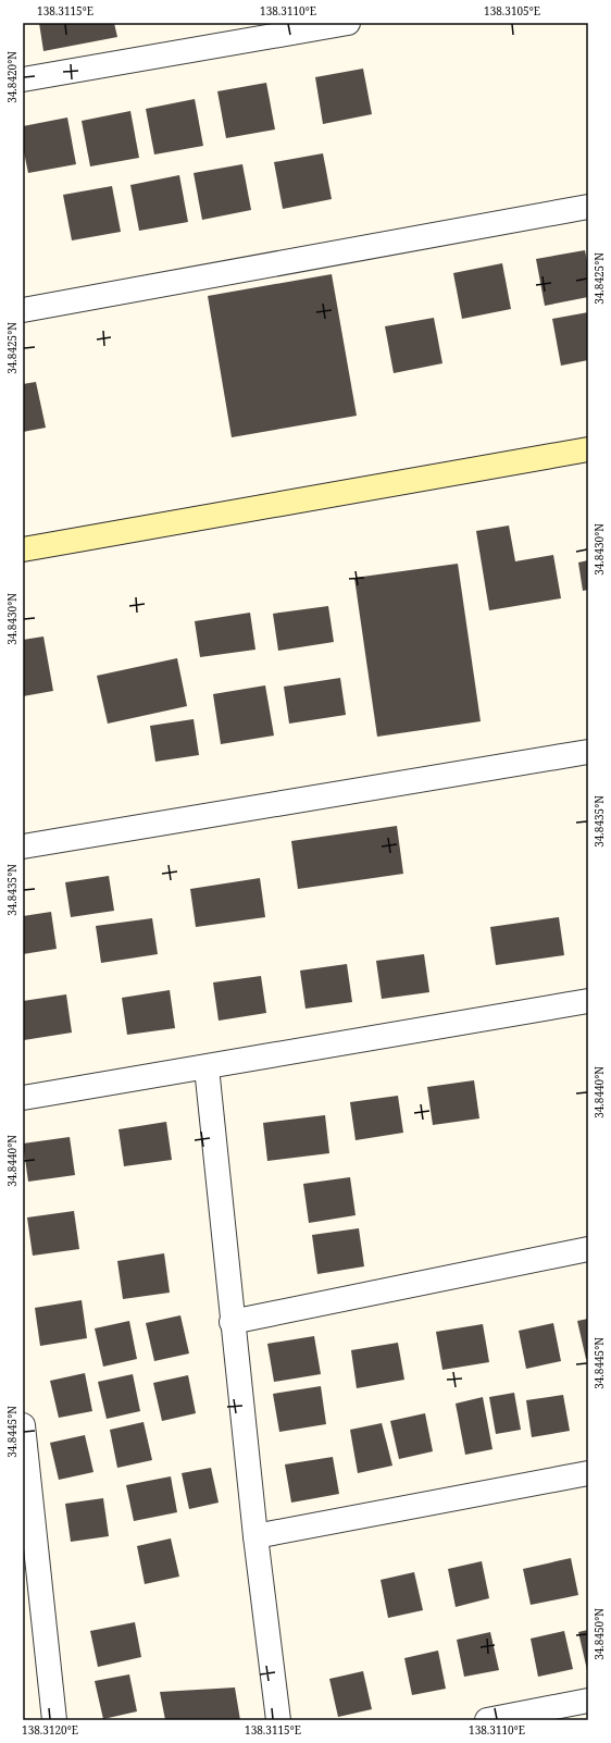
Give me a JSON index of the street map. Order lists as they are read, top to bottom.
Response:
{
  "coordinates": [
    "138.3115°E",
    "138.3110°E",
    "138.3105°E",
    "34.8420°N",
    "34.8425°N",
    "34.8430°N",
    "34.8435°N",
    "34.8440°N",
    "34.8445°N",
    "34.8450°N",
    "138.3120°E"
  ]
}
